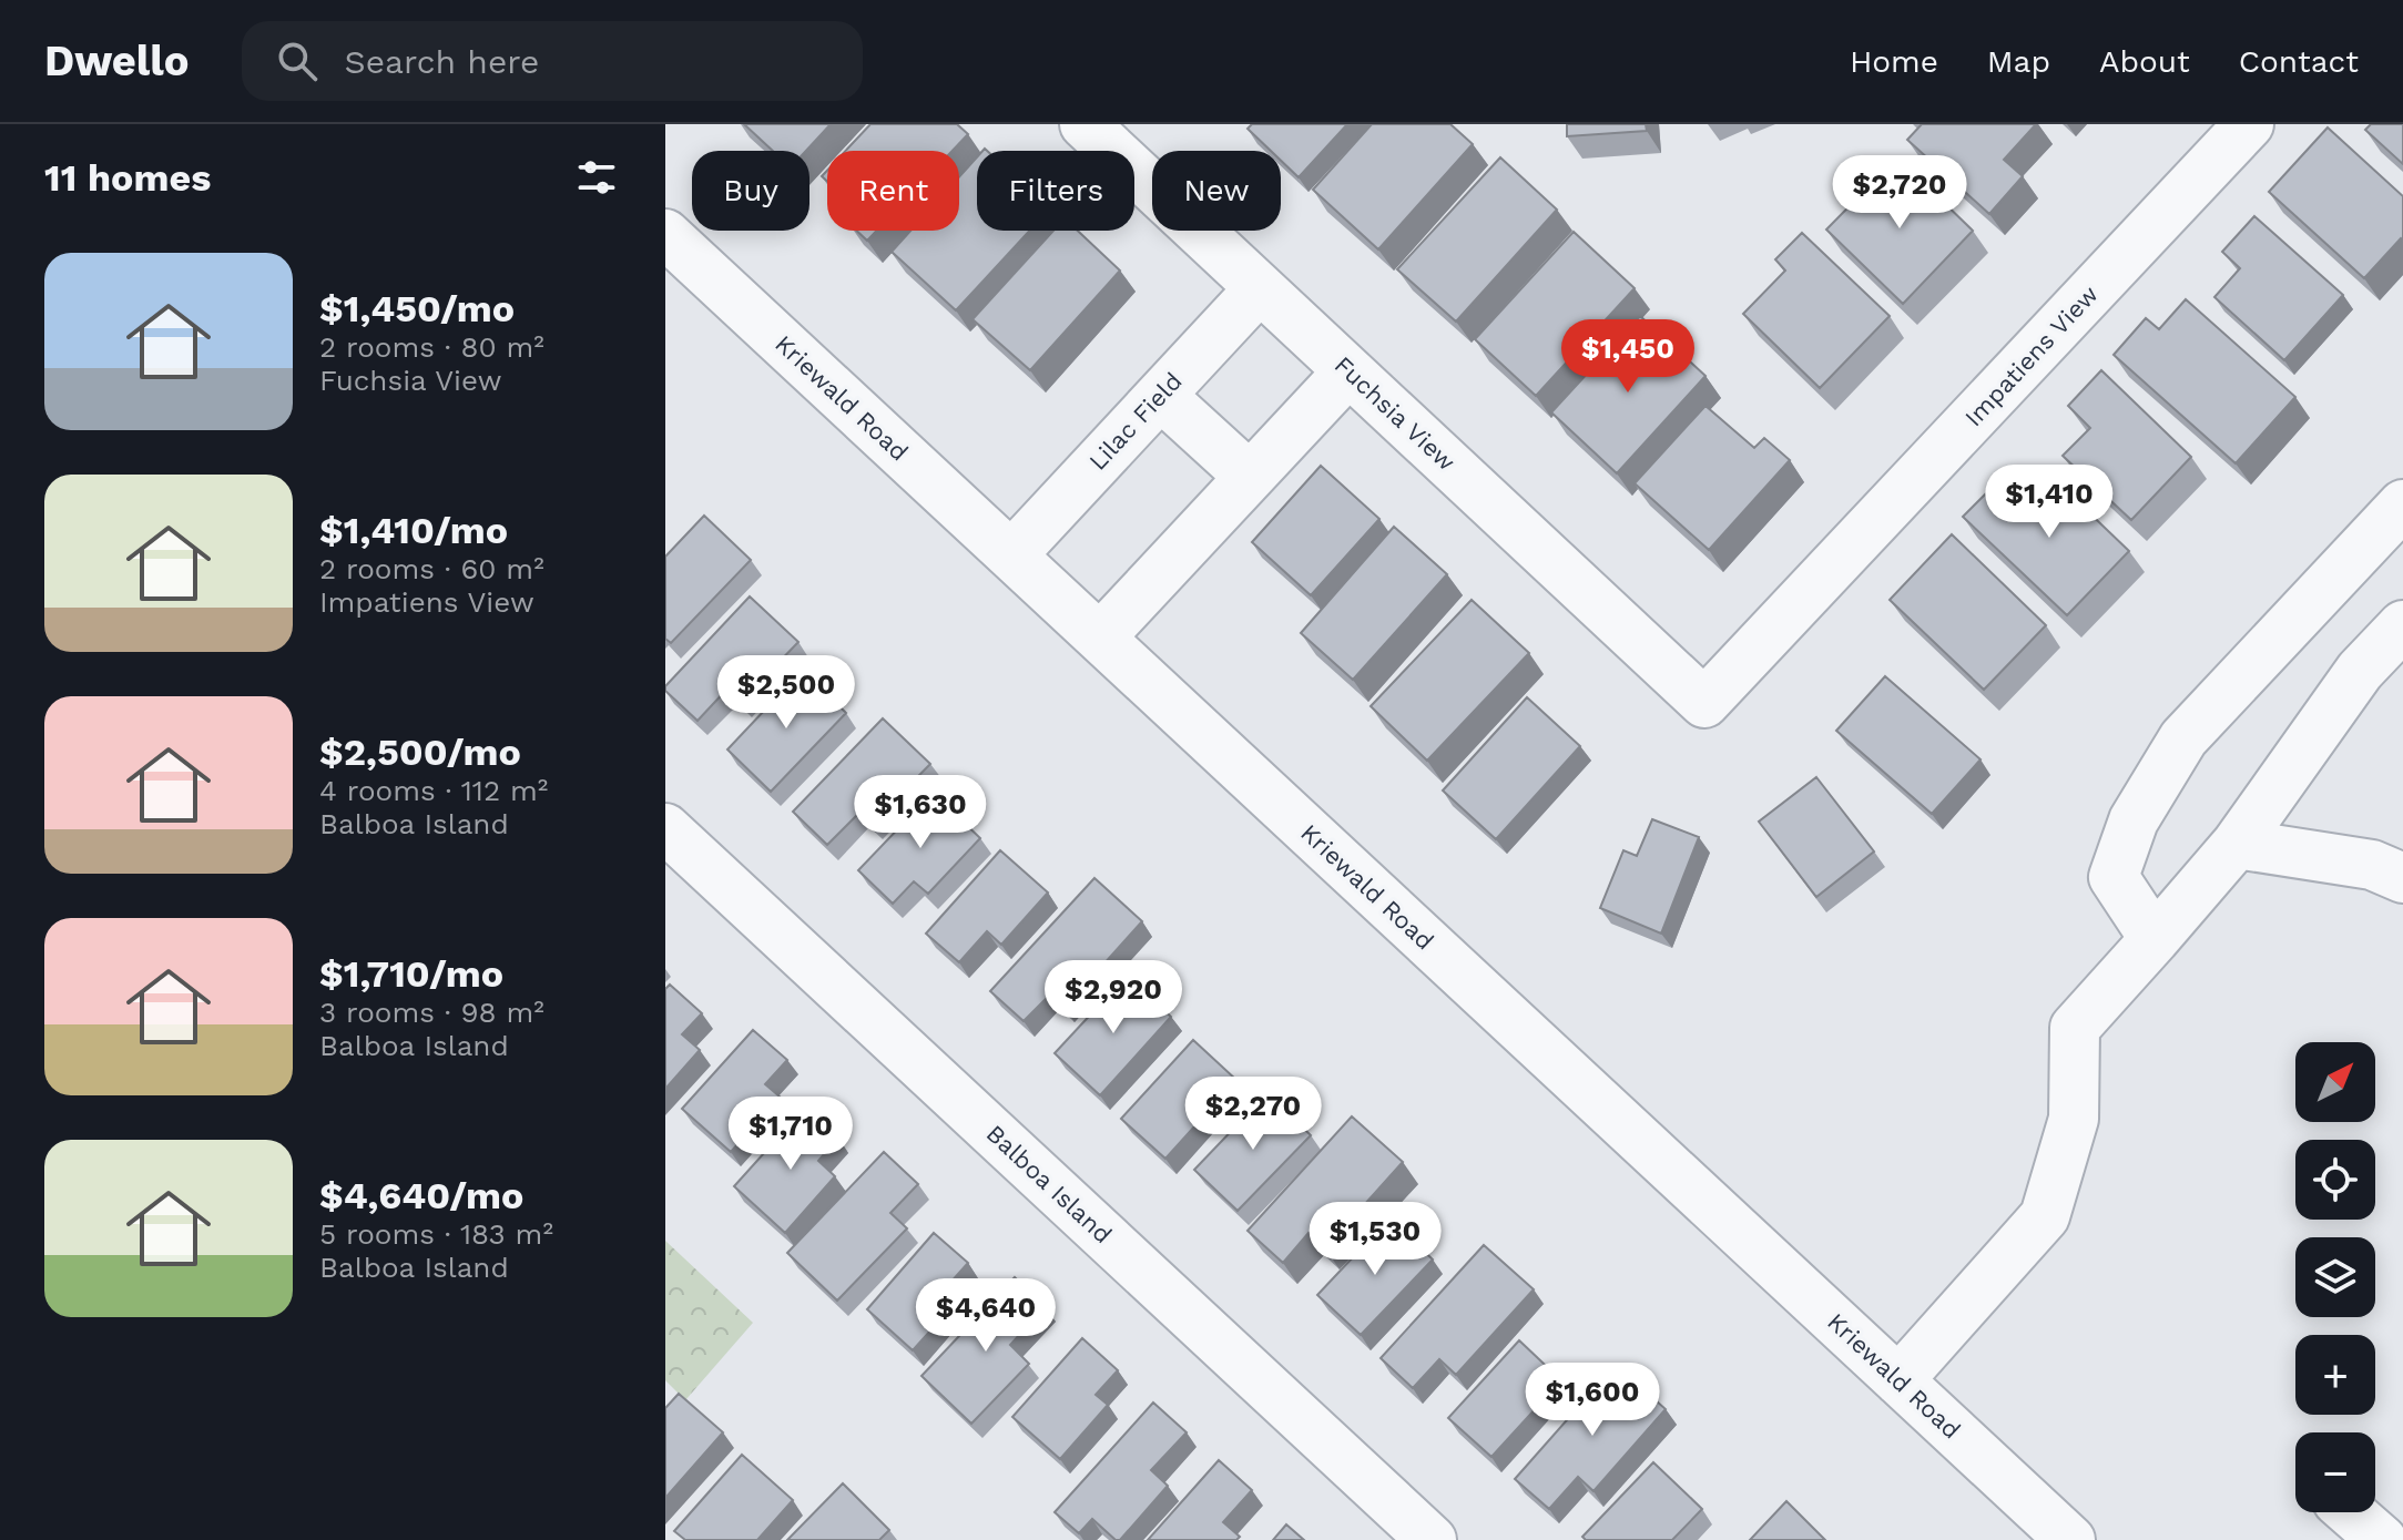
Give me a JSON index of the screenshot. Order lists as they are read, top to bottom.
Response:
{
  "streets": {
    "street": [
      "Impatiens View",
      "Kriewald Road",
      "Fuchsia View",
      "Lilac Field",
      "Balboa Island"
    ]
  },
  "crossings": [
    ["Impatiens View", "Fuchsia View"],
    ["Kriewald Road", "Lilac Field"],
    ["Fuchsia View", "Lilac Field"]
  ],
  "north": "top right",
  "page": {
    "header": "Dwello",
    "search": "Search here",
    "nav": [
      "Home",
      "Map",
      "About",
      "Contact"
    ],
    "heading": "11 homes",
    "chip": [
      "Buy",
      "Rent",
      "Filters",
      "New"
    ],
    "price": [
      "$2,720",
      "$1,450",
      "$1,410",
      "$2,500",
      "$1,630",
      "$2,920",
      "$2,270",
      "$1,710",
      "$1,530",
      "$4,640",
      "$1,600"
    ],
    "list": [
      {
        "name": "$1,450/mo",
        "note": "2 rooms · 80 m² · Fuchsia View"
      },
      {
        "name": "$1,410/mo",
        "note": "2 rooms · 60 m² · Impatiens View"
      },
      {
        "name": "$2,500/mo",
        "note": "4 rooms · 112 m² · Balboa Island"
      },
      {
        "name": "$1,710/mo",
        "note": "3 rooms · 98 m² · Balboa Island"
      },
      {
        "name": "$4,640/mo",
        "note": "5 rooms · 183 m² · Balboa Island"
      }
    ],
    "map_buttons": ["+", "−"]
  }
}
